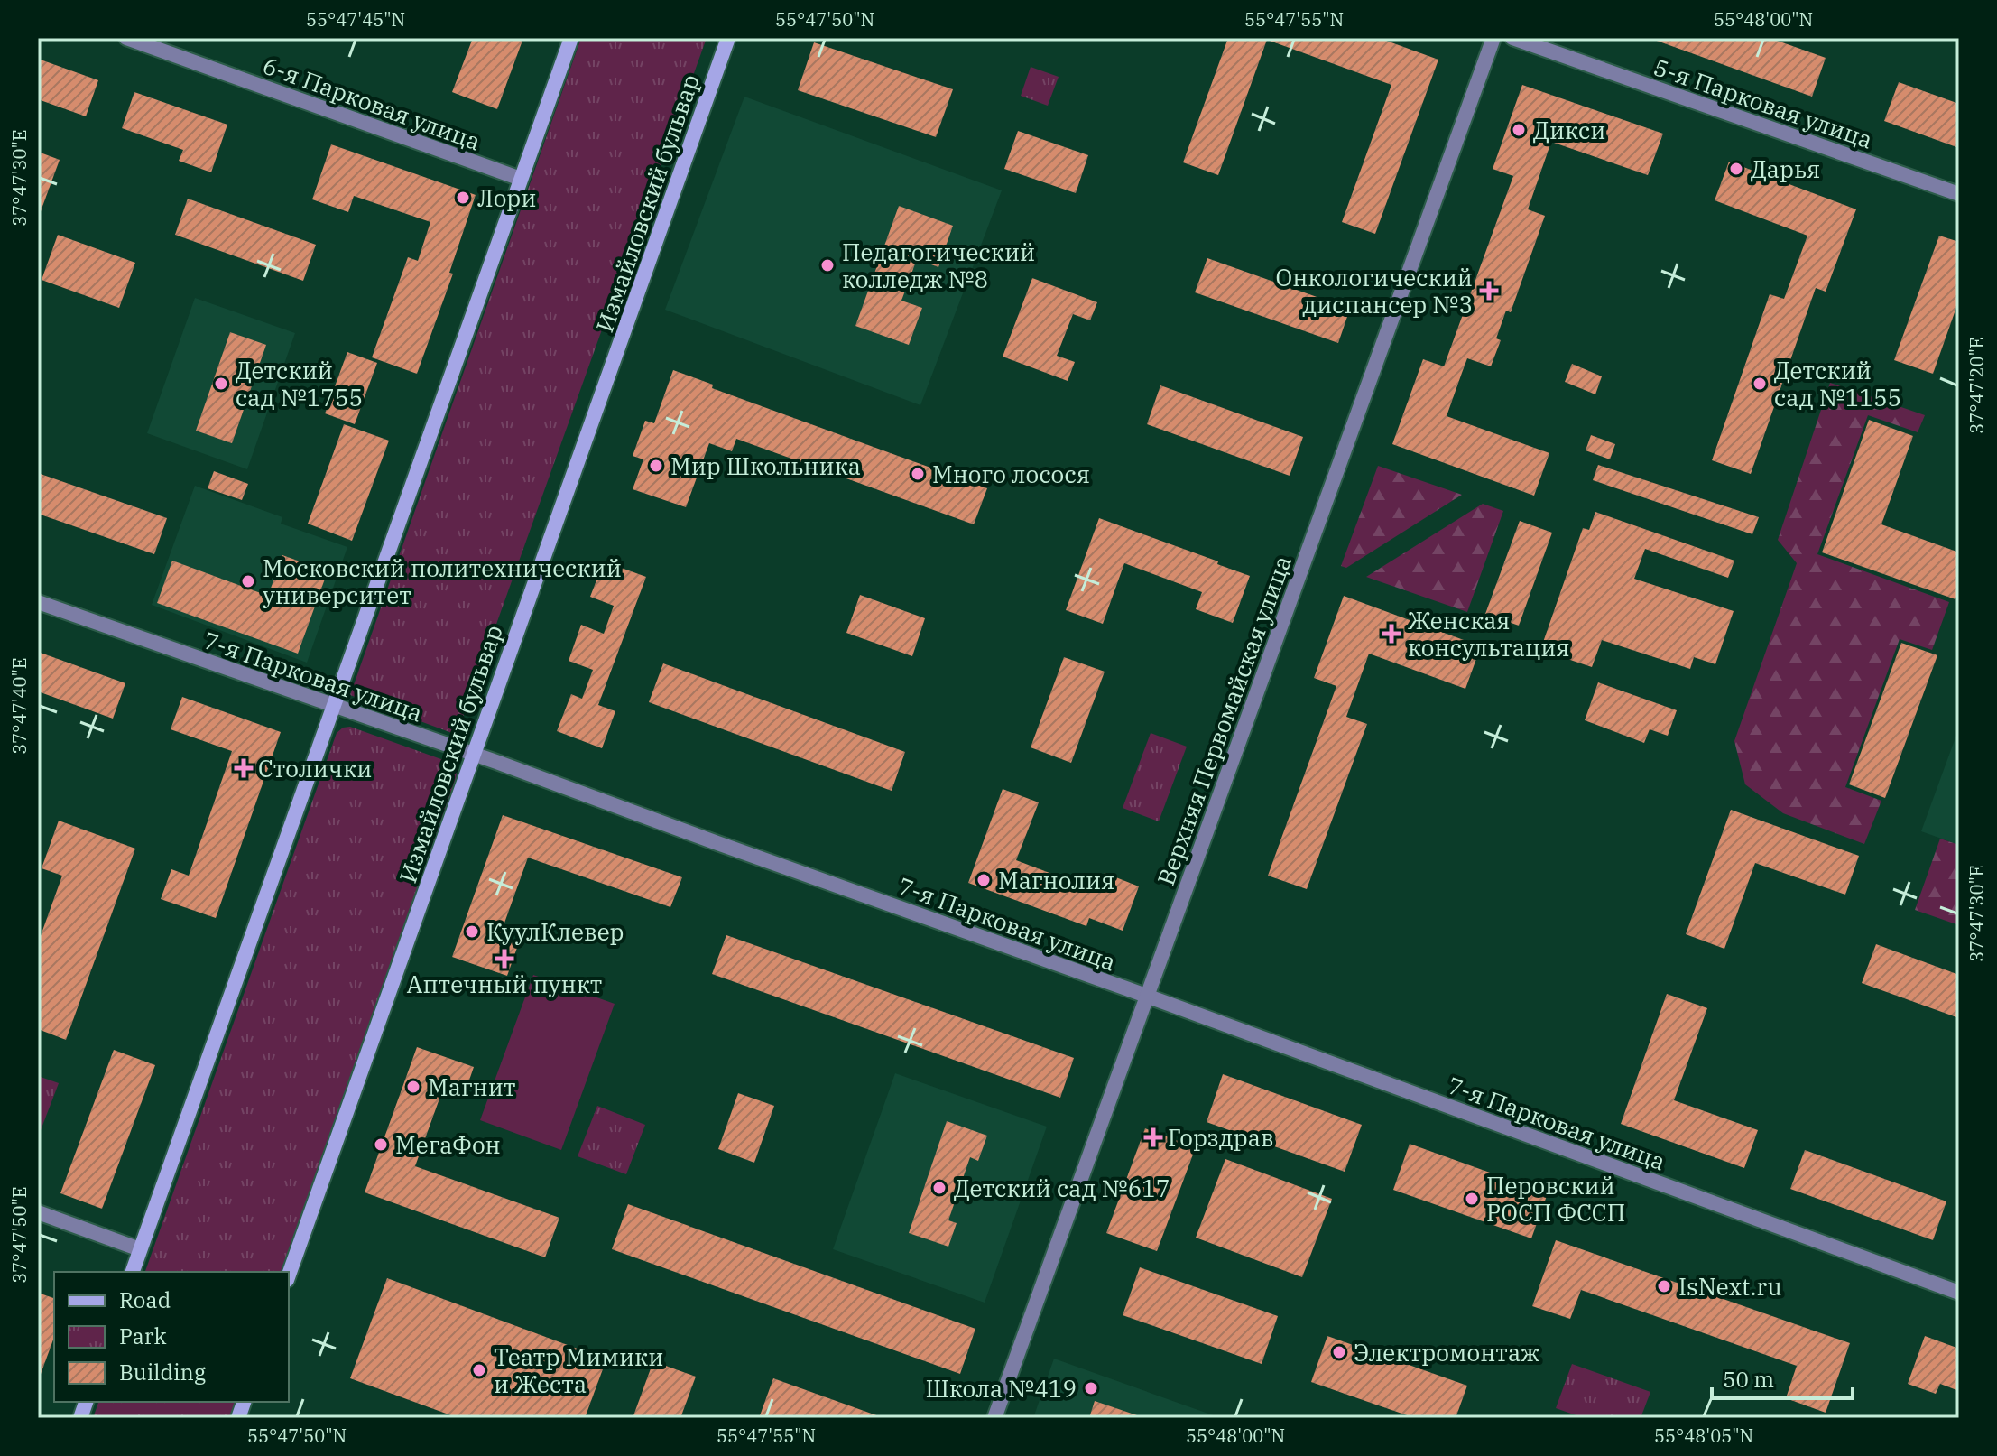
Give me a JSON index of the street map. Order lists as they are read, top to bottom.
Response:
{
  "streets": {
    "street": [
      "6-я Парковая улица",
      "5-я Парковая улица",
      "Измайловский бульвар",
      "7-я Парковая улица",
      "Верхняя Первомайская улица"
    ]
  },
  "crossings": [
    ["Измайловский бульвар", "7-я Парковая улица"],
    ["7-я Парковая улица", "Верхняя Первомайская улица"]
  ],
  "places": {
    "other": [
      "Дикси",
      "Дарья",
      "Лори",
      "Педагогический колледж №8",
      "Детский сад №1755",
      "Детский сад №1155",
      "Мир Школьника",
      "Много лосося",
      "Московский политехнический университет",
      "Магнолия",
      "КуулКлевер",
      "Магнит",
      "МегаФон",
      "Детский сад №617",
      "Перовский РОСП ФССП",
      "IsNext.ru",
      "Электромонтаж",
      "Театр Мимики и Жеста",
      "Школа №419"
    ],
    "health": [
      "Онкологический диспансер №3",
      "Женская консультация",
      "Столички",
      "Аптечный пункт",
      "Горздрав"
    ]
  },
  "legend": ["Road", "Park", "Building"],
  "scale_bar": "50 m",
  "coordinates": [
    "55°47'45\"N",
    "55°47'50\"N",
    "55°47'55\"N",
    "55°48'00\"N",
    "37°47'30\"E",
    "37°47'20\"E",
    "37°47'40\"E",
    "37°47'50\"E",
    "55°48'05\"N"
  ]
}
